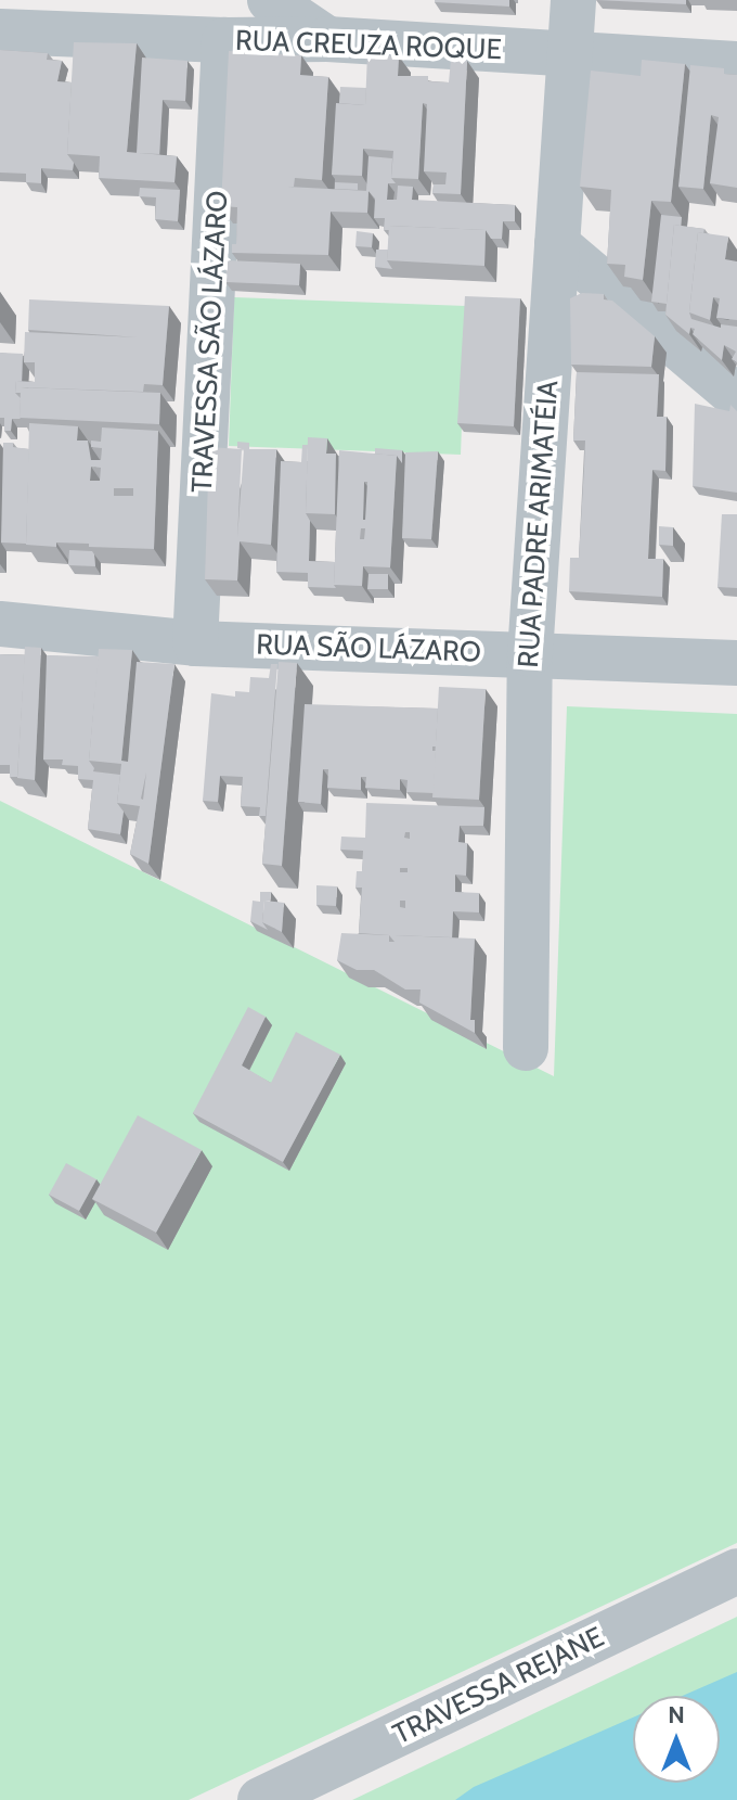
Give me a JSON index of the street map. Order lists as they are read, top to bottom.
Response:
{
  "streets": {
    "street": [
      "RUA CREUZA ROQUE",
      "TRAVESSA SÃO LÁZARO",
      "RUA PADRE ARIMATÉIA",
      "RUA SÃO LÁZARO",
      "TRAVESSA REJANE"
    ]
  },
  "crossings": [
    ["RUA CREUZA ROQUE", "TRAVESSA SÃO LÁZARO"],
    ["RUA CREUZA ROQUE", "RUA PADRE ARIMATÉIA"],
    ["TRAVESSA SÃO LÁZARO", "RUA SÃO LÁZARO"],
    ["RUA PADRE ARIMATÉIA", "RUA SÃO LÁZARO"]
  ],
  "north": "top"
}
